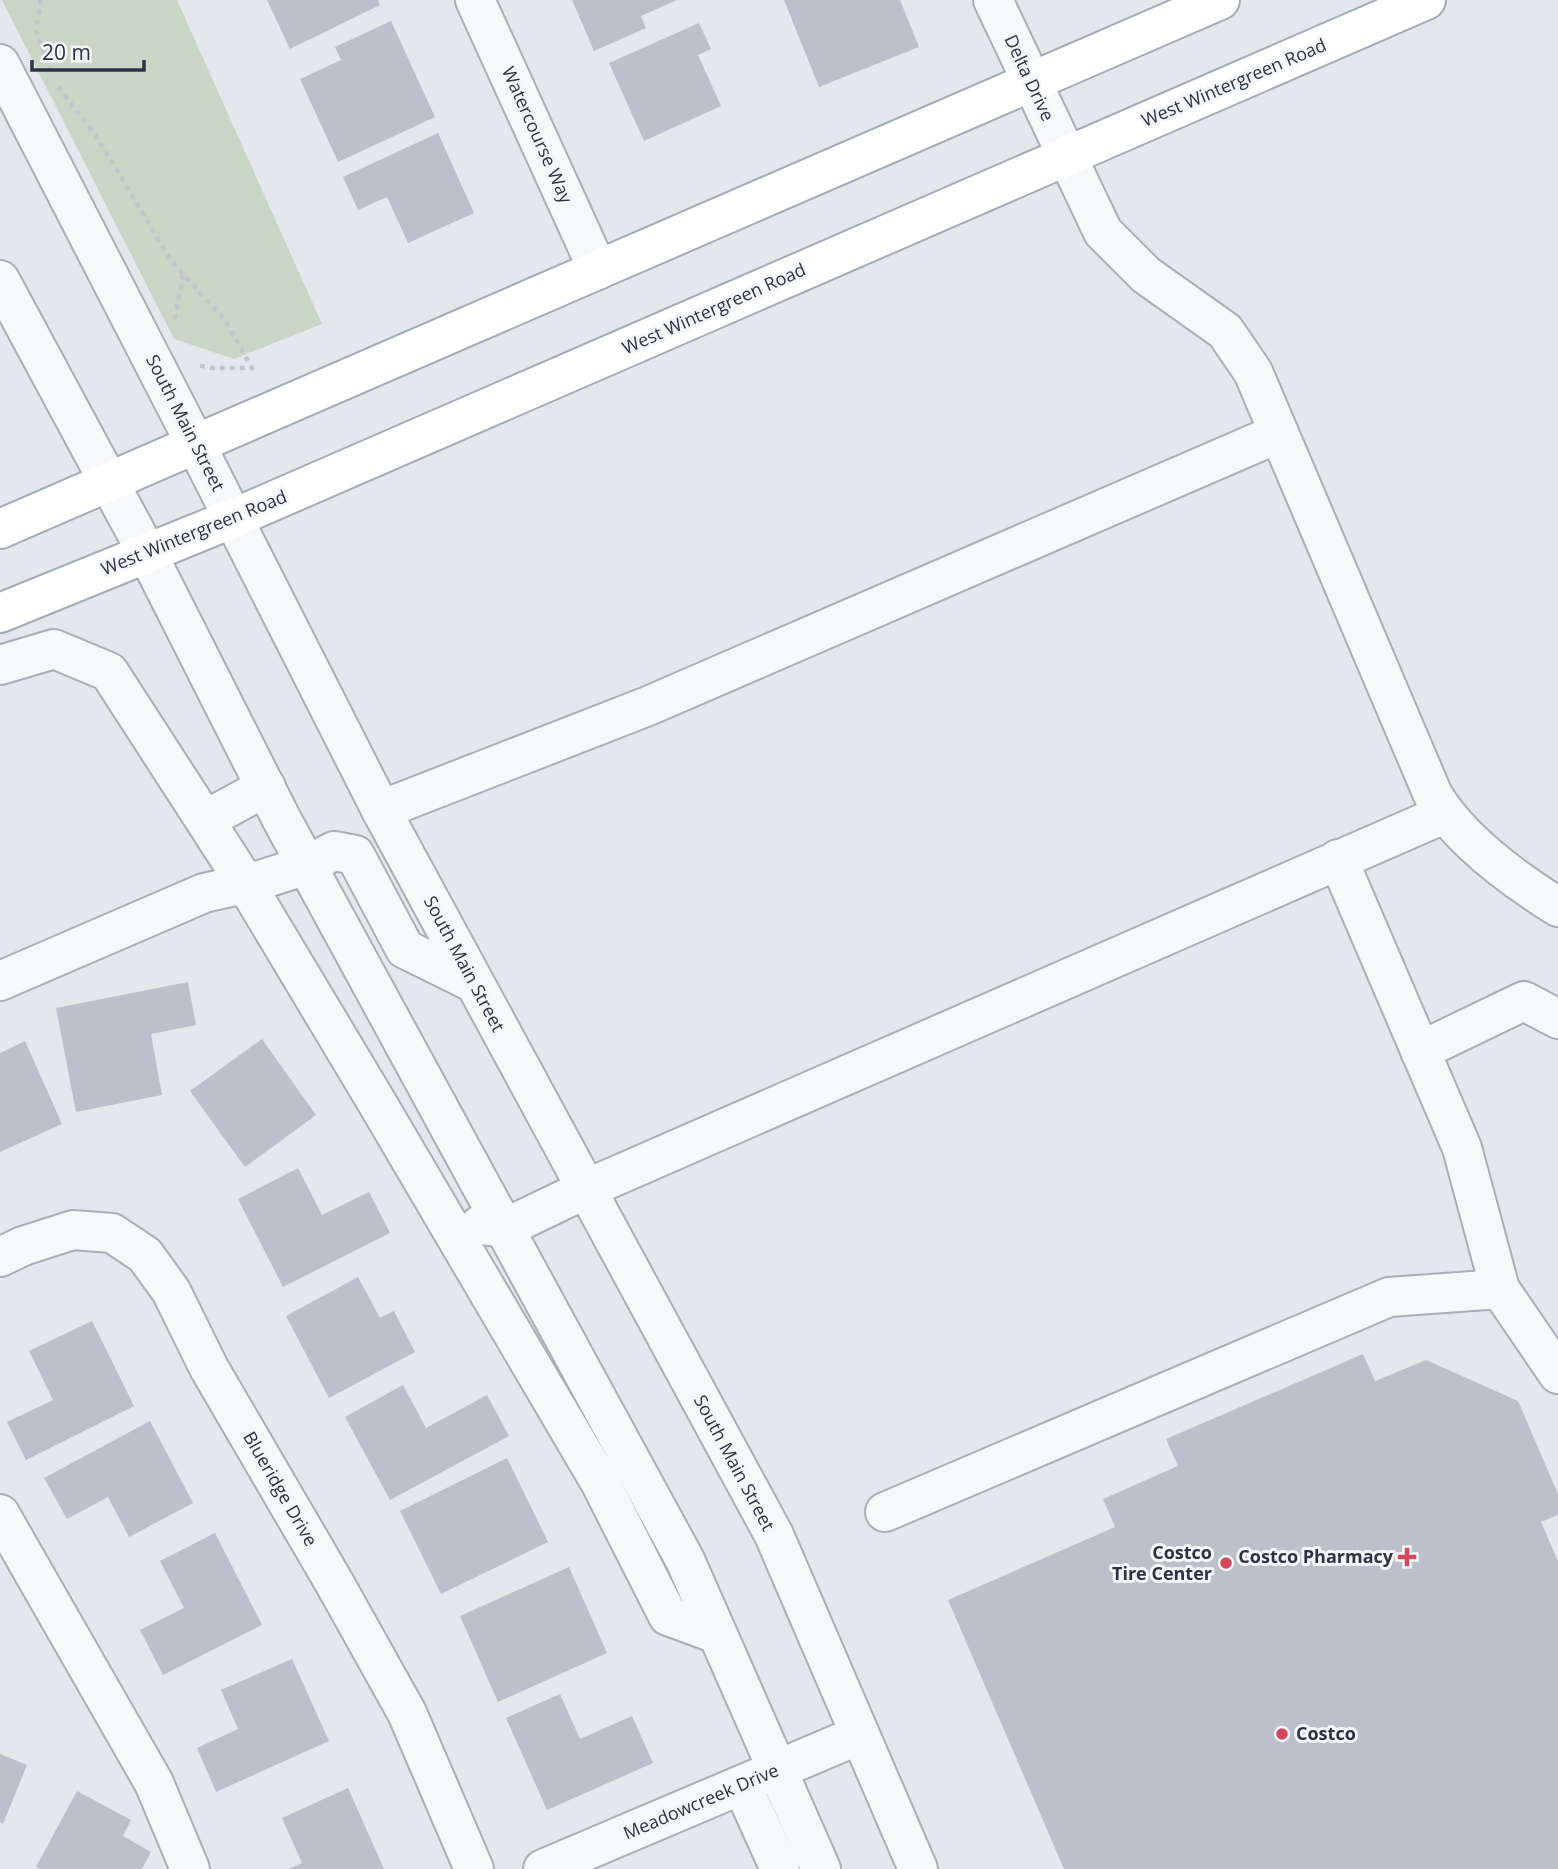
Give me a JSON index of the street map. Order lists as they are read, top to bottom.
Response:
{
  "streets": {
    "main road": ["West Wintergreen Road"],
    "street": [
      "Delta Drive",
      "Watercourse Way",
      "South Main Street",
      "Blueridge Drive",
      "Meadowcreek Drive"
    ]
  },
  "crossings": [
    ["Delta Drive", "West Wintergreen Road"],
    ["West Wintergreen Road", "South Main Street"],
    ["South Main Street", "Meadowcreek Drive"]
  ],
  "places": {
    "health": ["Costco Pharmacy"],
    "other": ["Costco Tire Center", "Costco"]
  },
  "scale_bar": "20 m"
}
